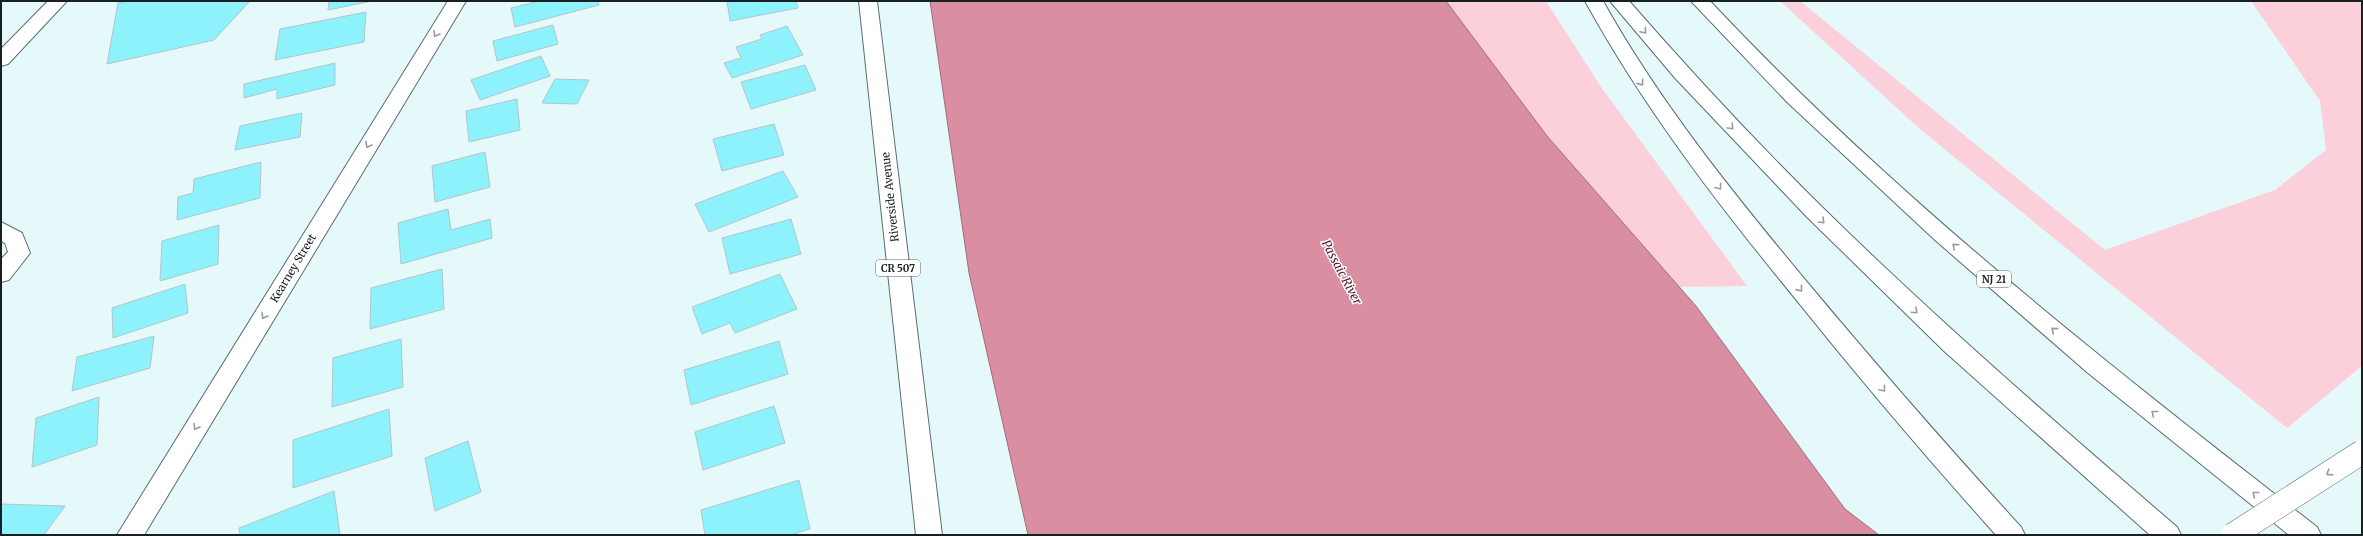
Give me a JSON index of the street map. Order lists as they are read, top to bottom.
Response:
{
  "streets": {
    "main road": [
      "Riverside Avenue",
      "Kearney Street",
      "CR 507",
      "NJ 21"
    ]
  },
  "one_way": ["Kearney Street"],
  "water": ["Passaic River"]
}
